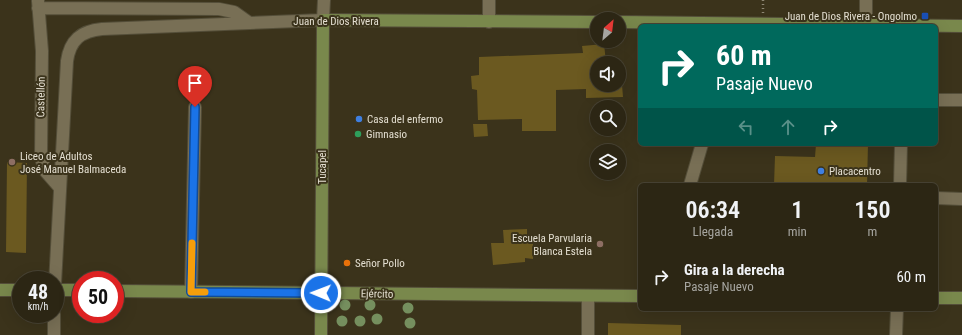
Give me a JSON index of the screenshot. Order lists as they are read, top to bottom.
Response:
{
  "streets": {
    "main road": ["Juan de Dios Rivera", "Tucapel", "Ejército"],
    "street": ["Castellón"]
  },
  "crossings": [
    ["Juan de Dios Rivera", "Castellón"],
    ["Juan de Dios Rivera", "Tucapel"],
    ["Tucapel", "Ejército"]
  ],
  "places": {
    "transit": ["Juan de Dios Rivera - Ongolmo"],
    "other": [
      "Casa del enfermo",
      "Gimnasio",
      "Liceo de Adultos José Manuel Balmaceda",
      "Placacentro",
      "Escuela Parvularia Blanca Estela",
      "Señor Pollo"
    ]
  },
  "north": "top right",
  "page": {
    "turn": ["60 m", "Pasaje Nuevo"],
    "eta": [
      "06:34",
      "Llegada",
      "1",
      "min",
      "150",
      "m"
    ],
    "list": [
      {
        "name": "Gira a la derecha",
        "note": "Pasaje Nuevo",
        "value": "60 m"
      }
    ],
    "speed": "48 km/h",
    "limit": "50"
  }
}
